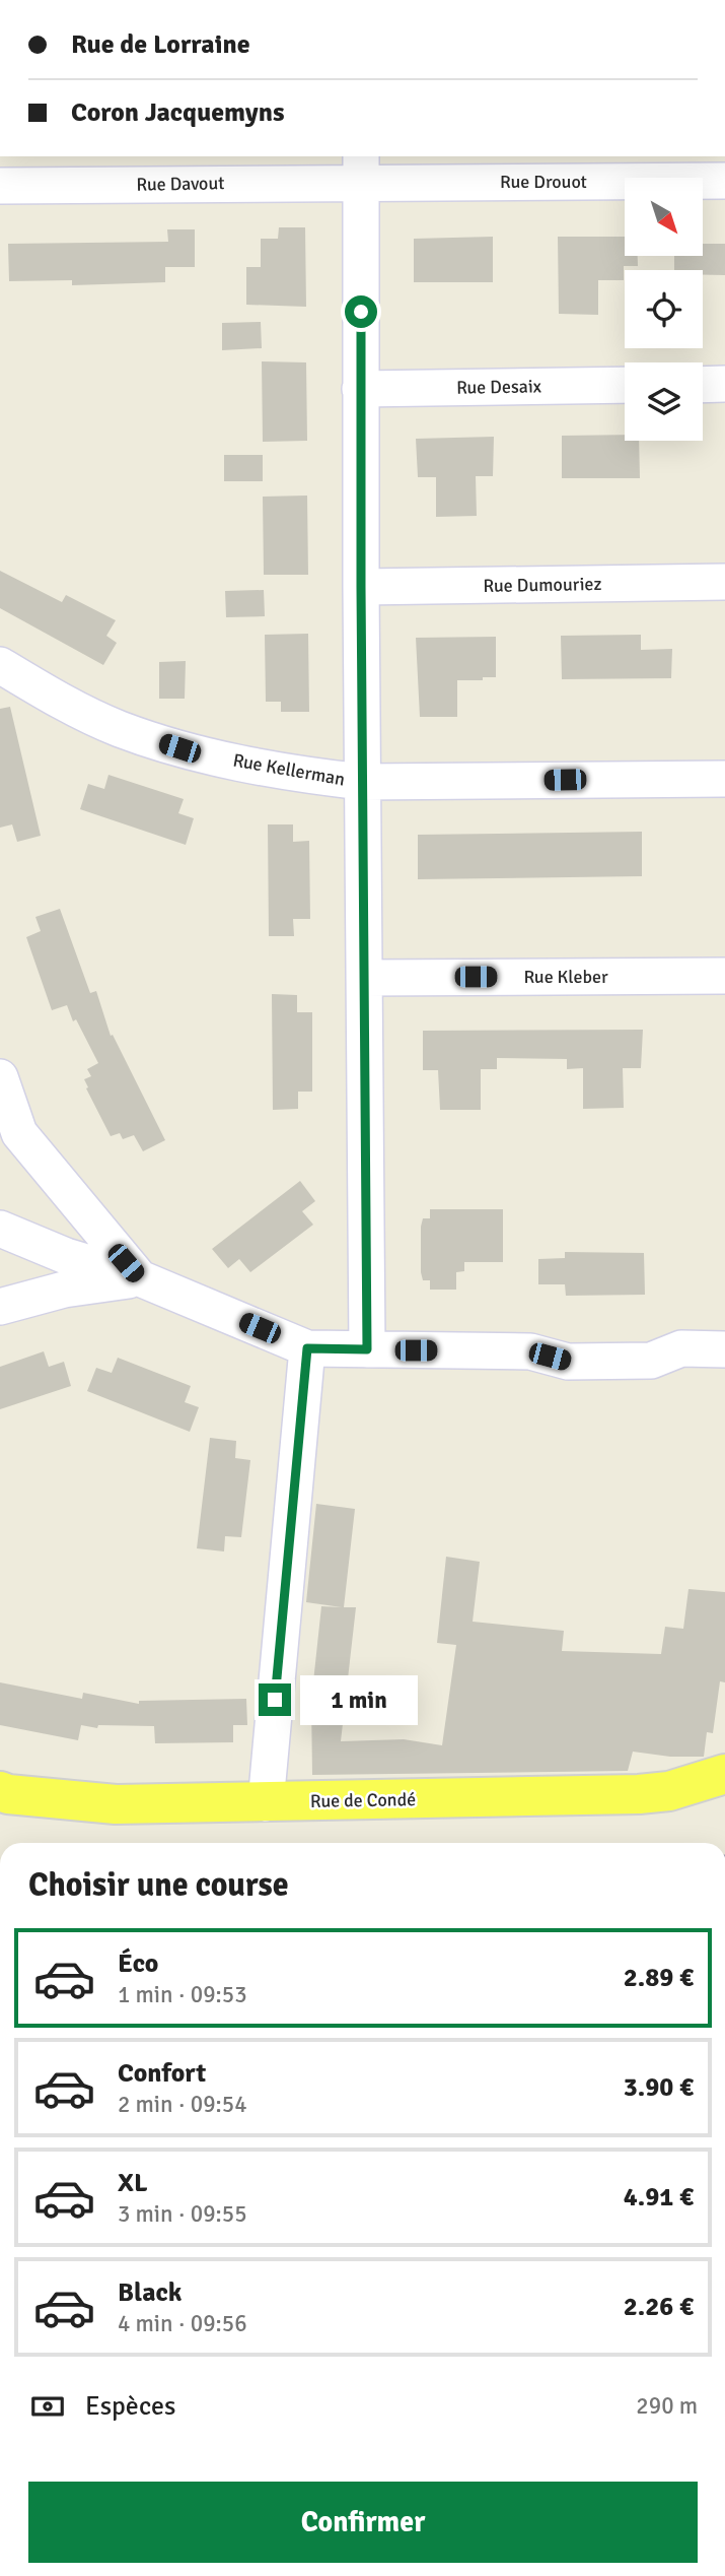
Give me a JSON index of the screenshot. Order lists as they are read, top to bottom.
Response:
{
  "streets": {
    "main road": ["Rue de Condé"],
    "street": [
      "Rue Drouot",
      "Rue Davout",
      "Rue Desaix",
      "Rue Dumouriez",
      "Rue Kellerman",
      "Rue Kleber"
    ]
  },
  "crossings": [
    ["Rue Drouot", "Rue Davout"]
  ],
  "north": "bottom right",
  "page": {
    "banner": ["Rue de Lorraine", "Coron Jacquemyns"],
    "bubble": "1 min",
    "heading": "Choisir une course",
    "list": [
      {
        "name": "Éco",
        "note": "1 min · 09:53",
        "value": "2.89 €"
      },
      {
        "name": "Confort",
        "note": "2 min · 09:54",
        "value": "3.90 €"
      },
      {
        "name": "XL",
        "note": "3 min · 09:55",
        "value": "4.91 €"
      },
      {
        "name": "Black",
        "note": "4 min · 09:56",
        "value": "2.26 €"
      }
    ],
    "pay": ["Espèces", "290 m"],
    "buttons": "Confirmer"
  }
}
